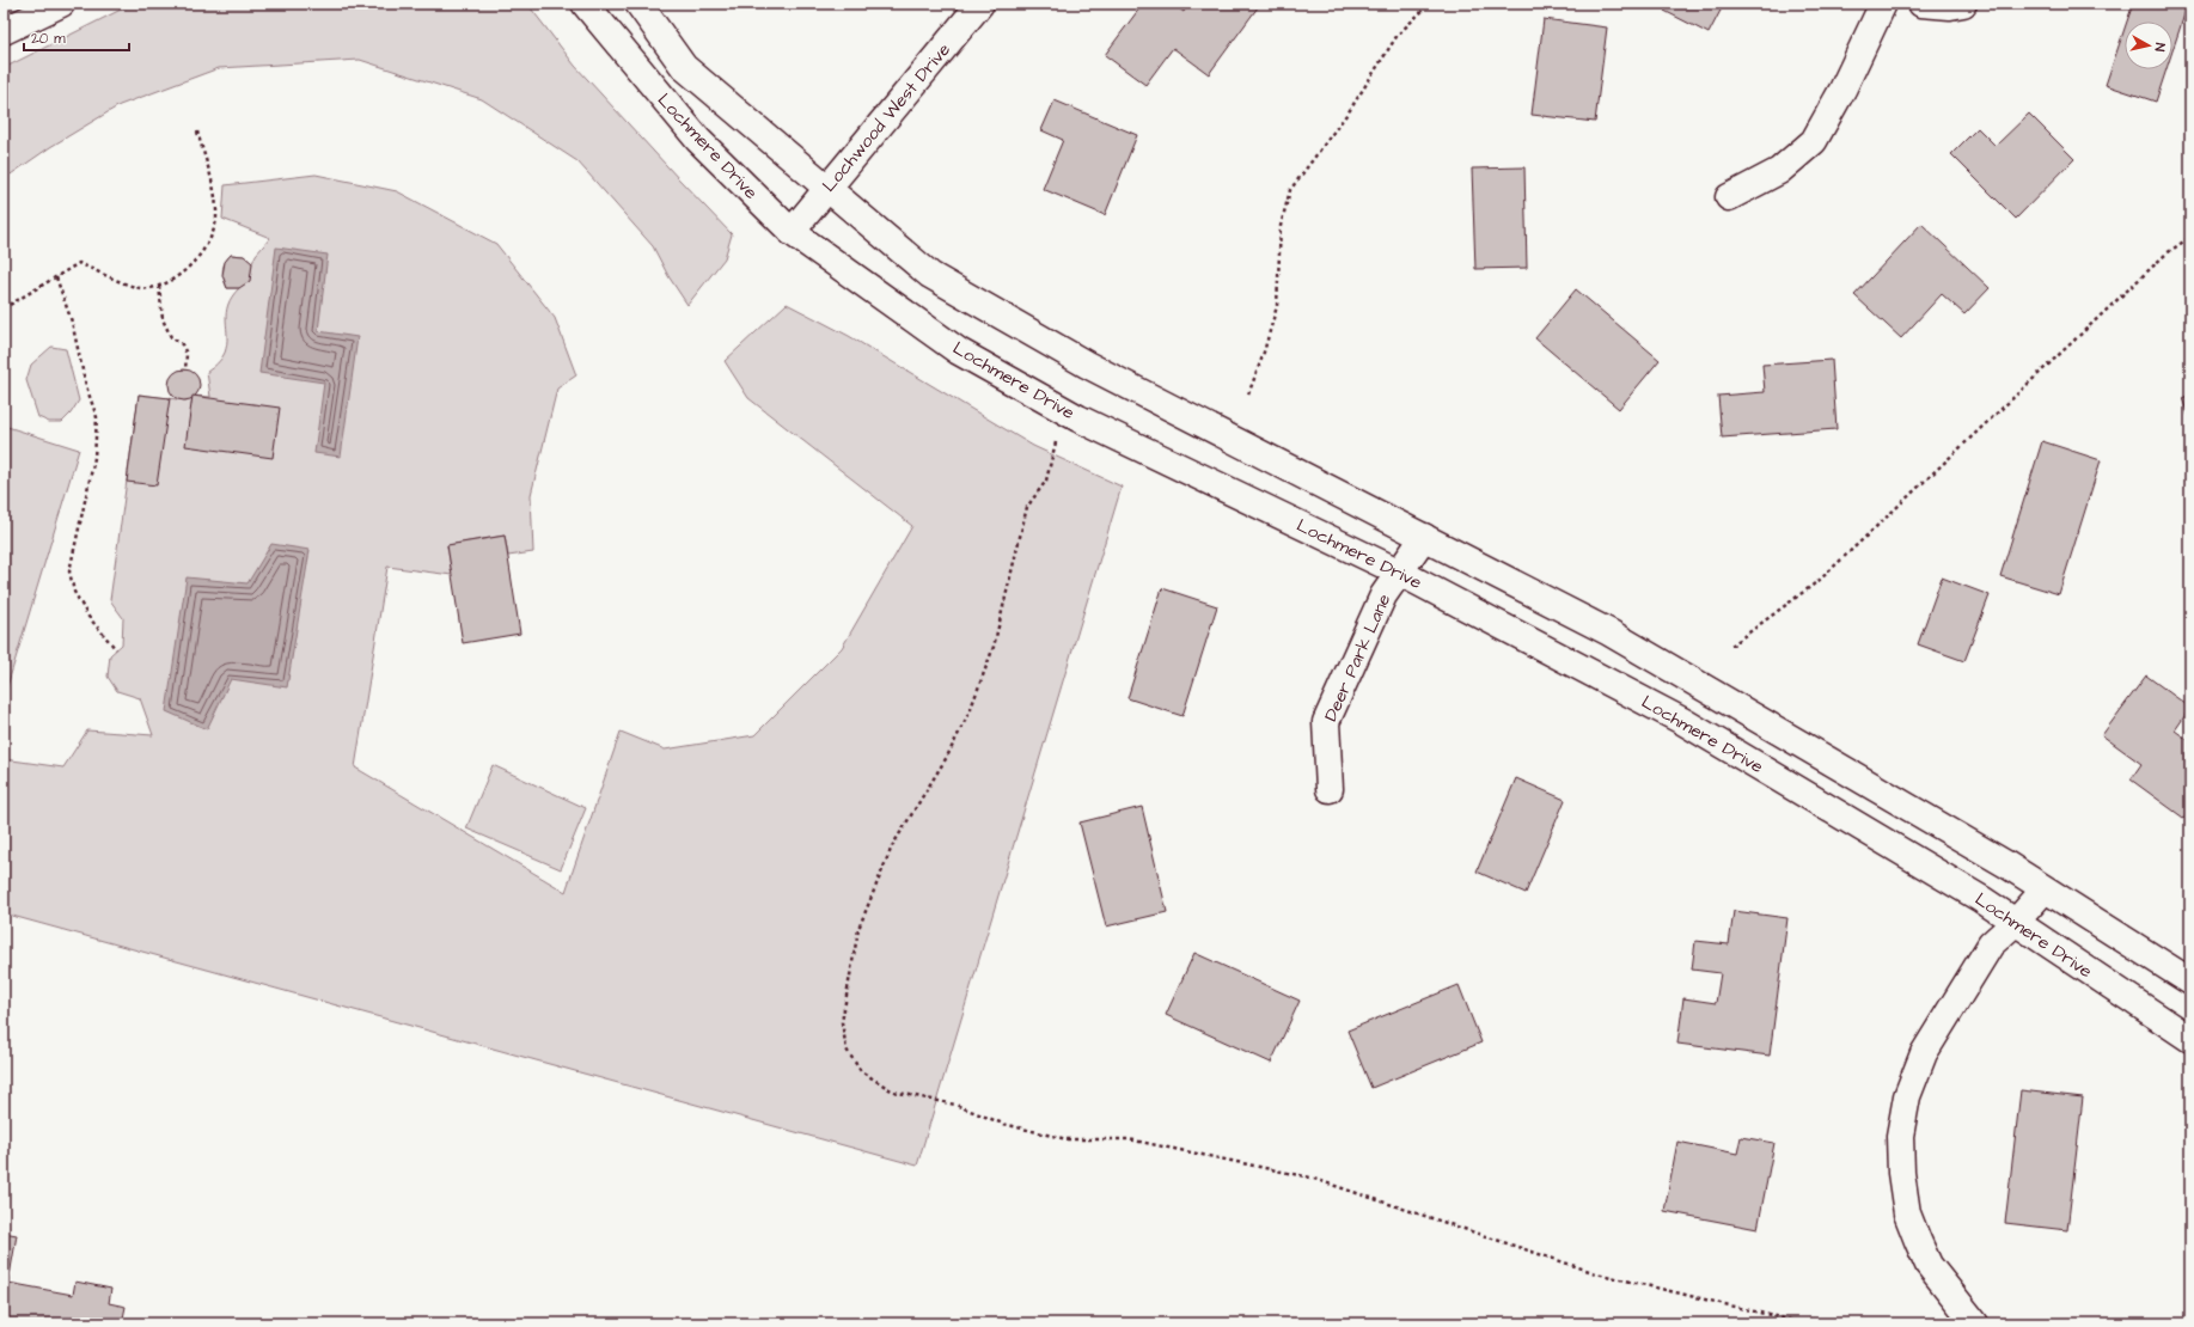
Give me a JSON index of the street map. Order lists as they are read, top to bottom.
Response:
{
  "streets": {
    "street": ["Lochwood West Drive", "Lochmere Drive", "Deer Park Lane"]
  },
  "crossings": [
    ["Lochwood West Drive", "Lochmere Drive"],
    ["Lochmere Drive", "Deer Park Lane"]
  ],
  "scale_bar": "20 m",
  "north": "right"
}
